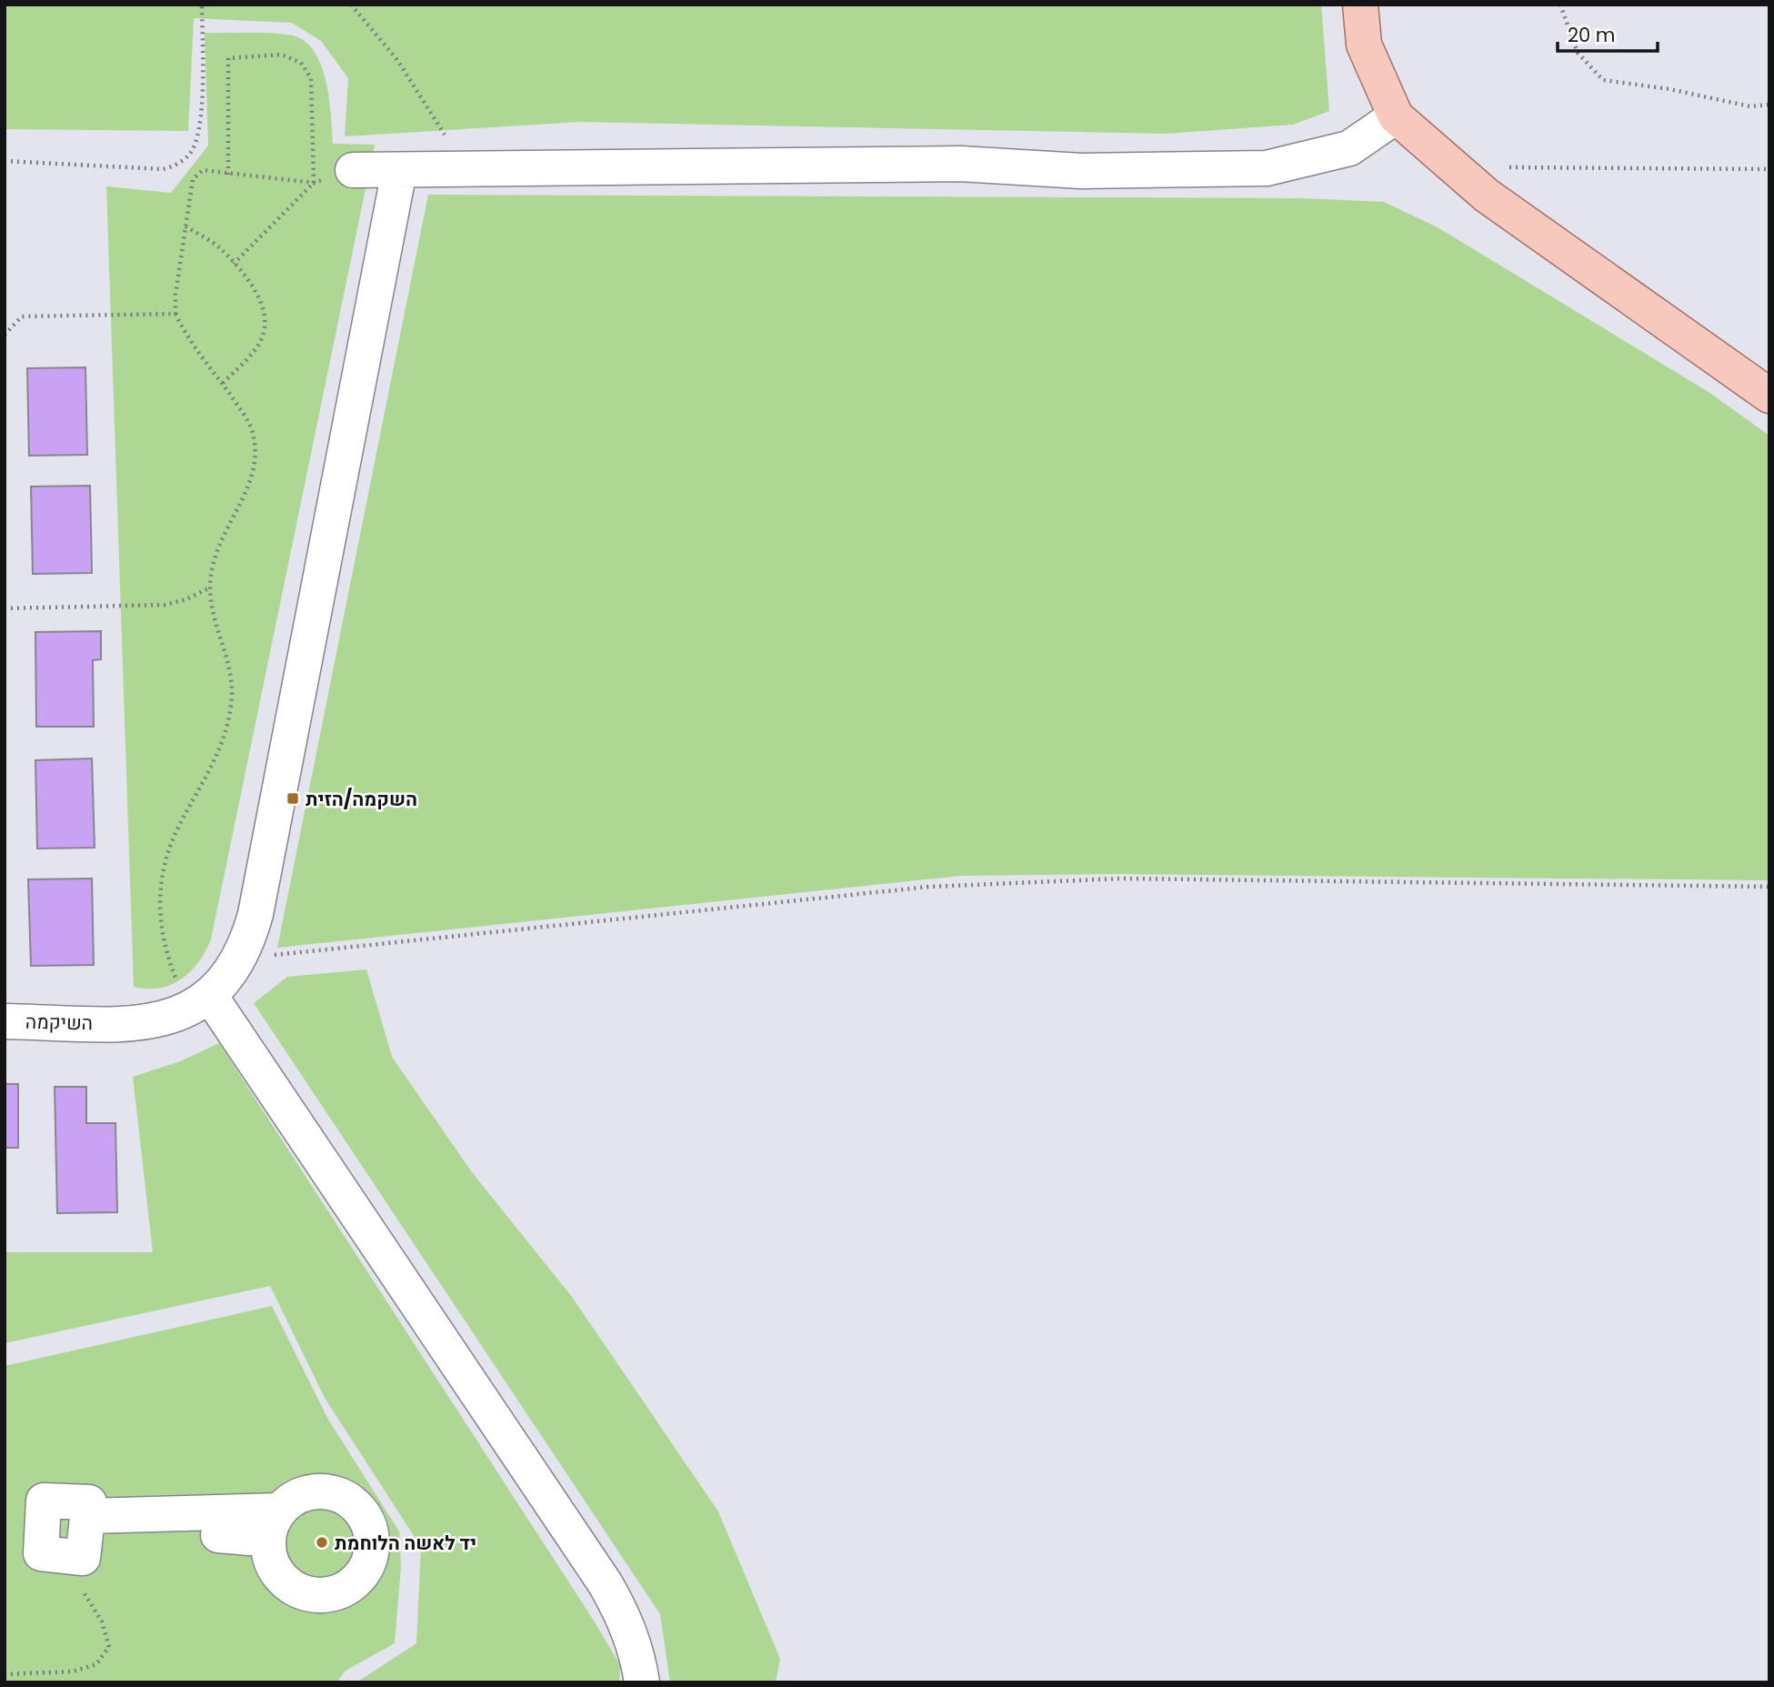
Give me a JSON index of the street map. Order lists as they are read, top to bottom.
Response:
{
  "streets": {
    "street": ["השיקמה"]
  },
  "places": {
    "transit": ["השקמה/הזית"],
    "other": ["יד לאשה הלוחמת"]
  },
  "scale_bar": "20 m"
}
